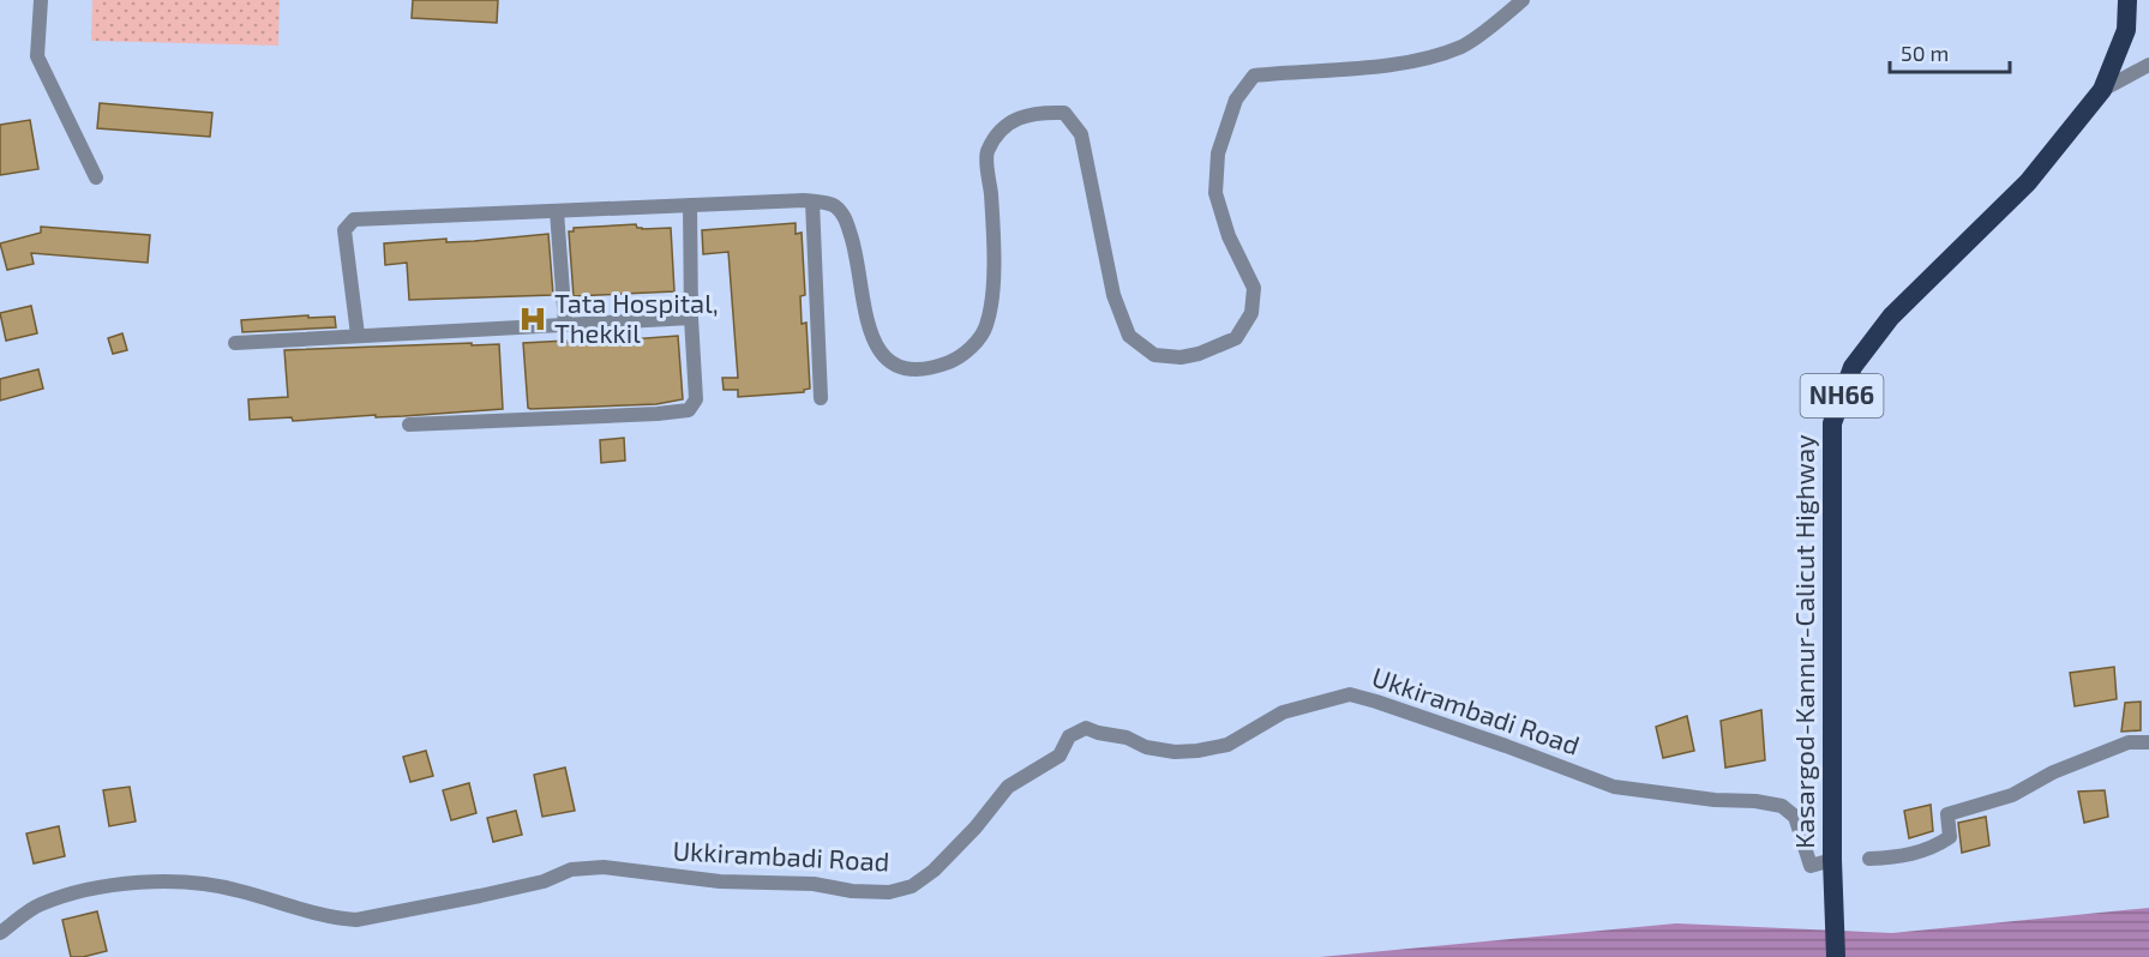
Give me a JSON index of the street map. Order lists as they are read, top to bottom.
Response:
{
  "streets": {
    "highway": ["NH66", "Kasargod-Kannur-Calicut Highway"],
    "street": ["Ukkirambadi Road"]
  },
  "crossings": [
    ["Kasargod-Kannur-Calicut Highway", "Ukkirambadi Road"]
  ],
  "places": {
    "hospital": ["Tata Hospital, Thekkil"]
  },
  "scale_bar": "50 m"
}
